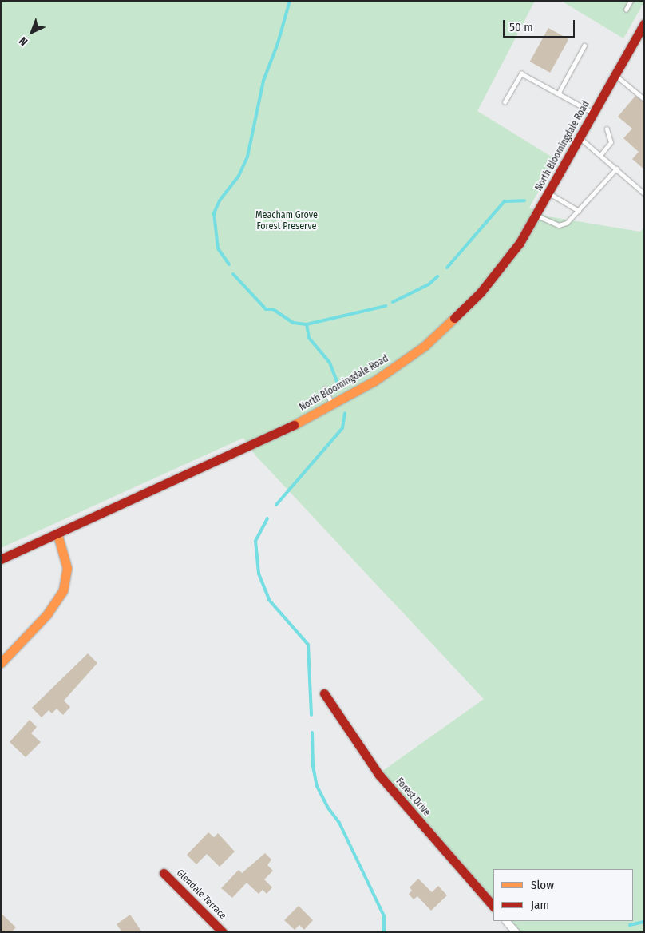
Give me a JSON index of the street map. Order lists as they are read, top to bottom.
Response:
{
  "streets": {
    "main road": ["North Bloomingdale Road", "Forest Drive", "Glendale Terrace"]
  },
  "parks": ["Meacham Grove Forest Preserve"],
  "legend": ["Slow", "Jam"],
  "scale_bar": "50 m",
  "north": "bottom left"
}
